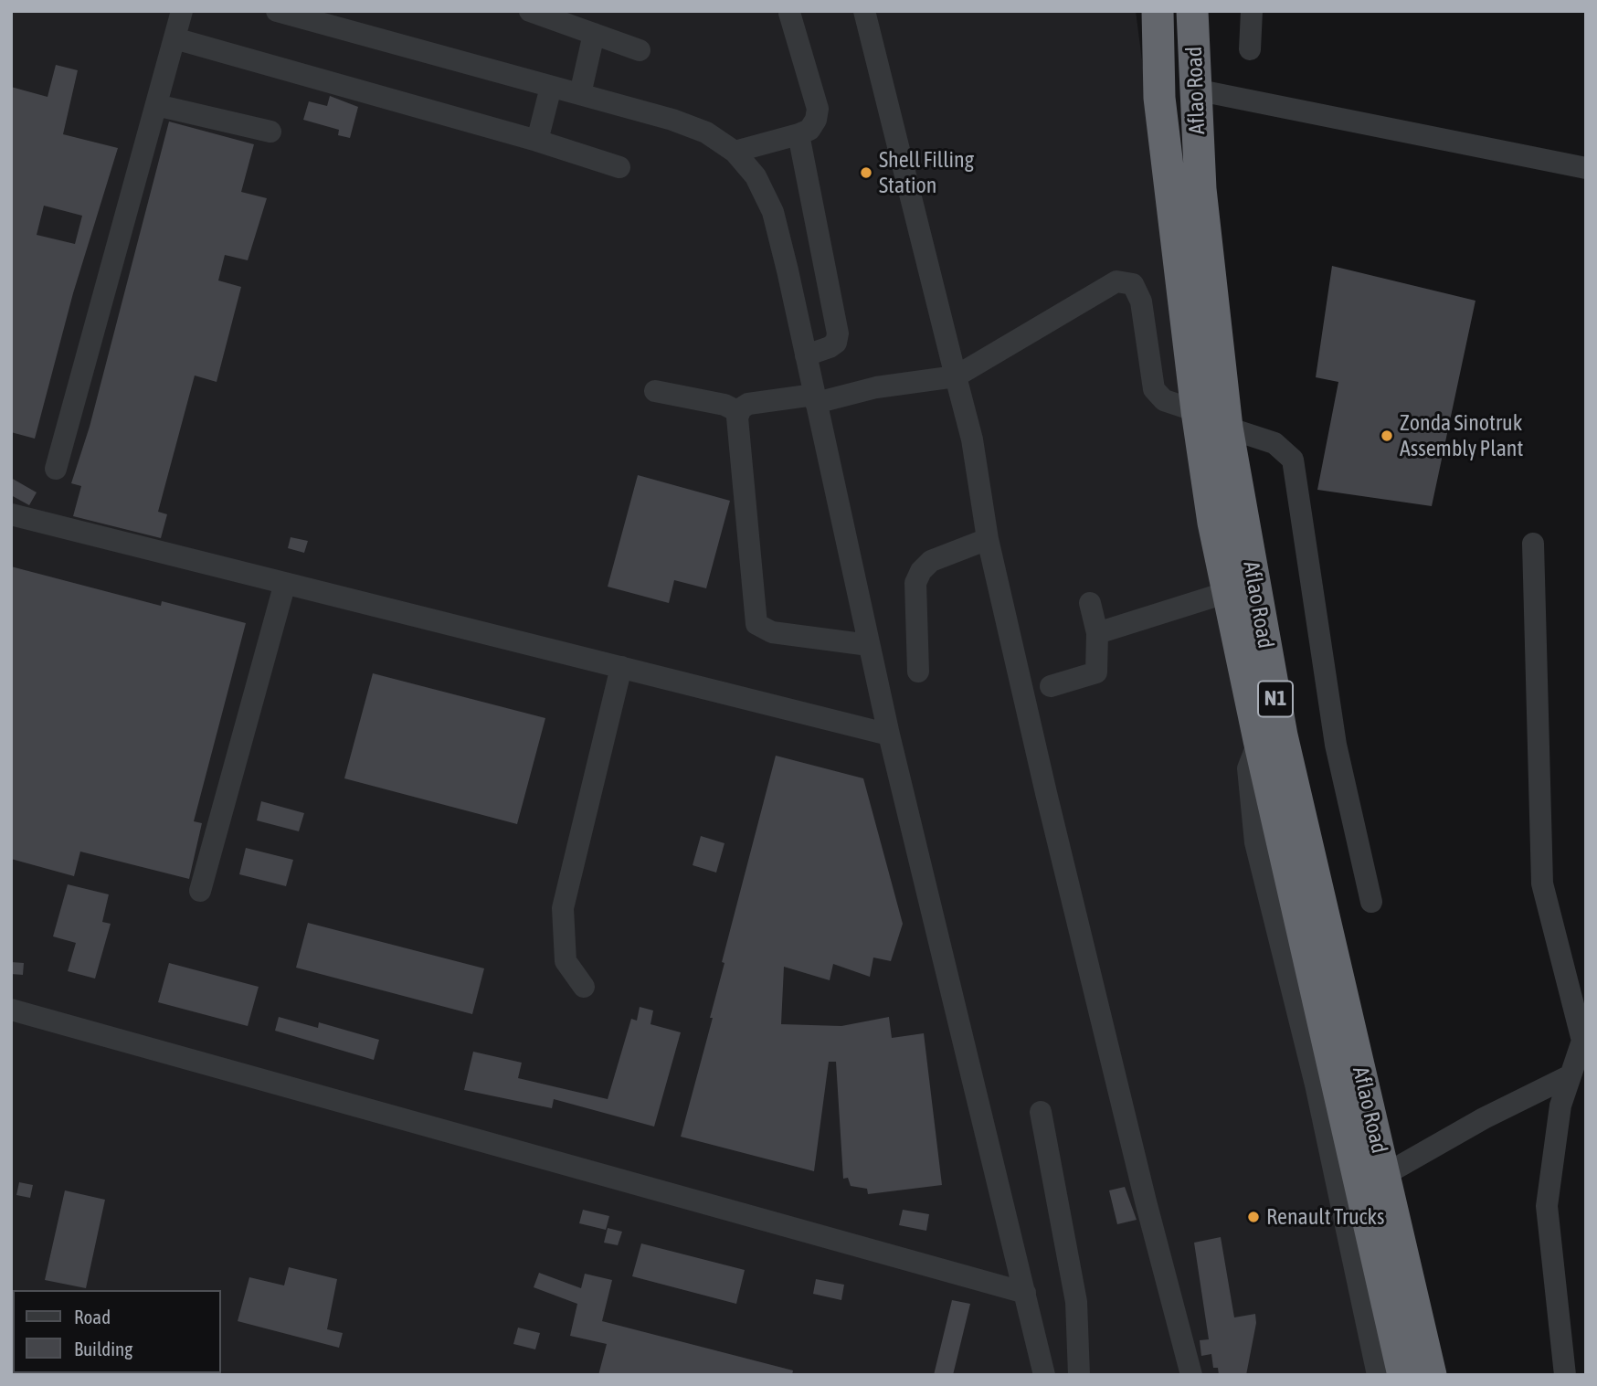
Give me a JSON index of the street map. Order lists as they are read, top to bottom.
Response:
{
  "streets": {
    "highway": ["Aflao Road", "N1"]
  },
  "places": ["Shell Filling Station", "Zonda Sinotruk Assembly Plant", "Renault Trucks"],
  "legend": ["Road", "Building"]
}
